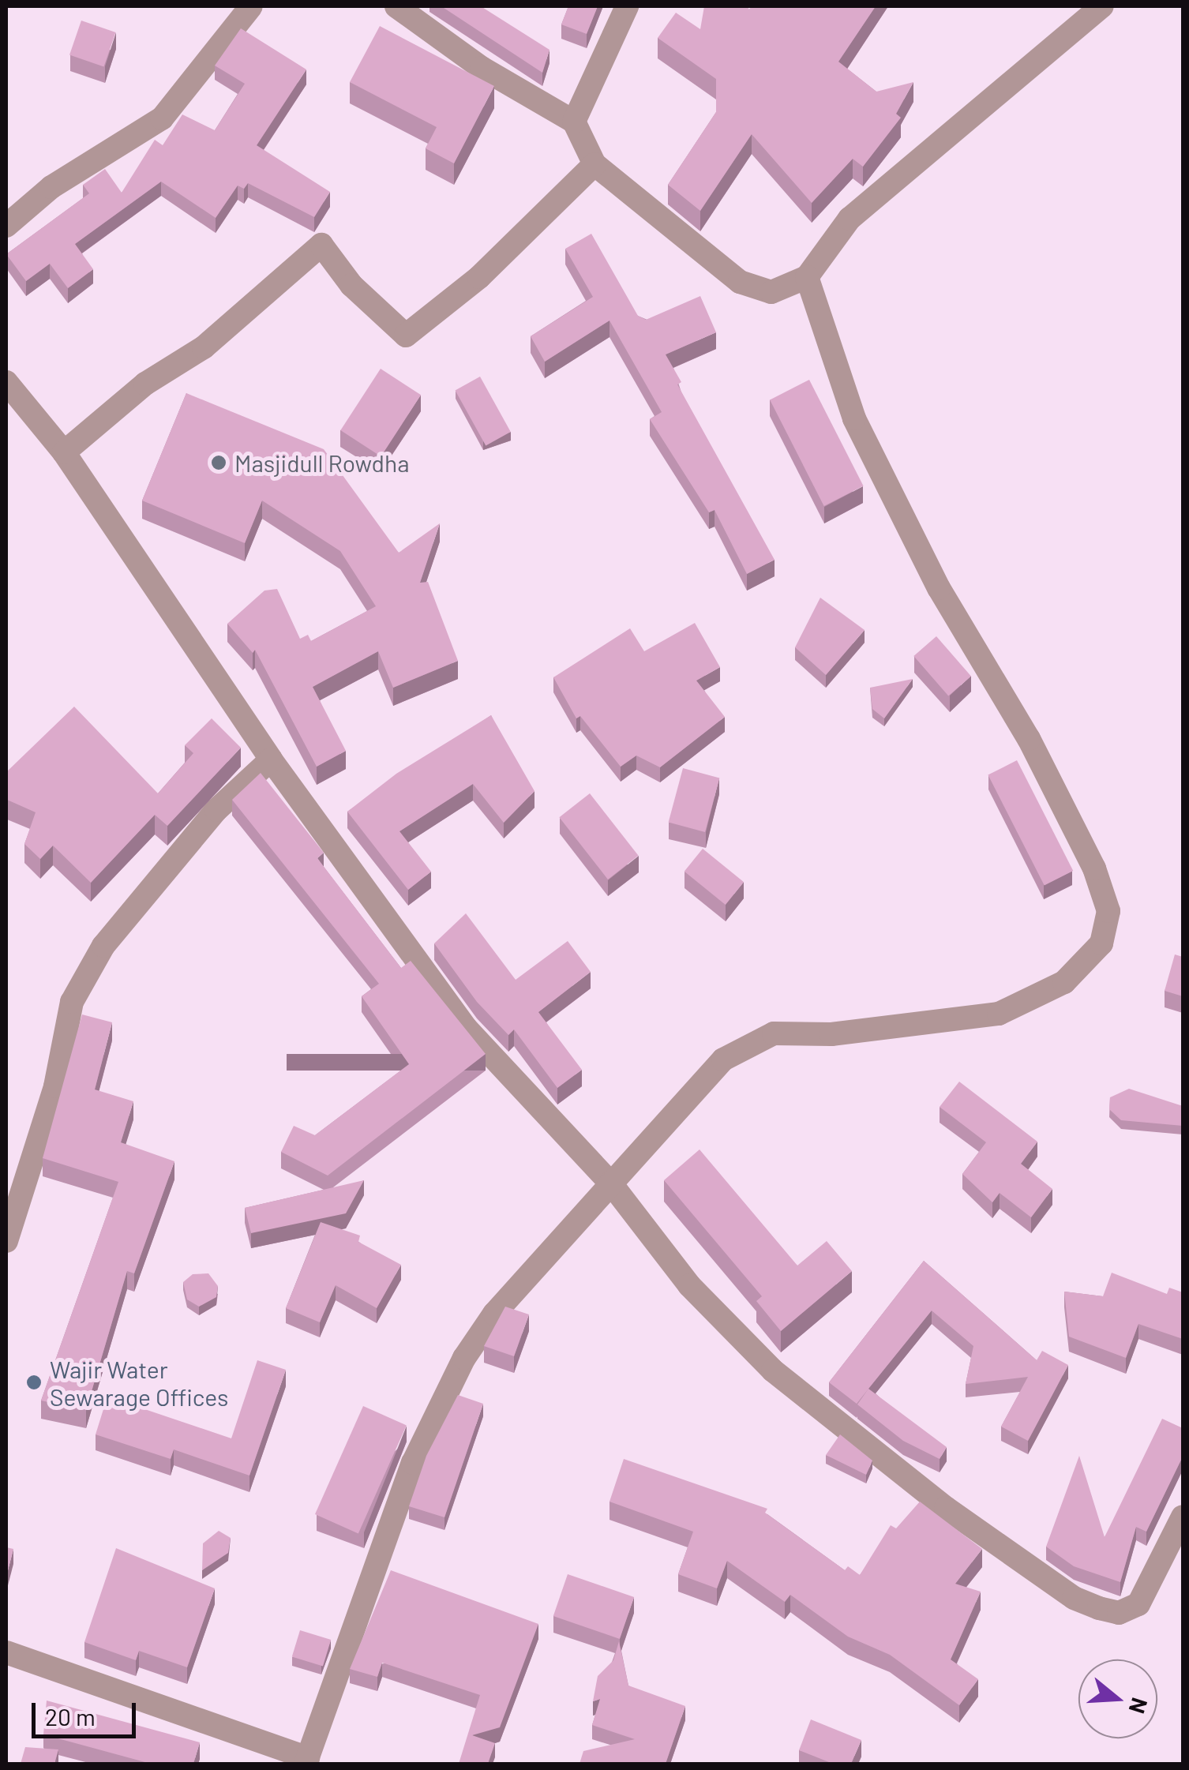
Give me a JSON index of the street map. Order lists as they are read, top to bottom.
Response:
{
  "places": ["Masjidull Rowdha", "Wajir Water Sewarage Offices"],
  "scale_bar": "20 m",
  "north": "right"
}
